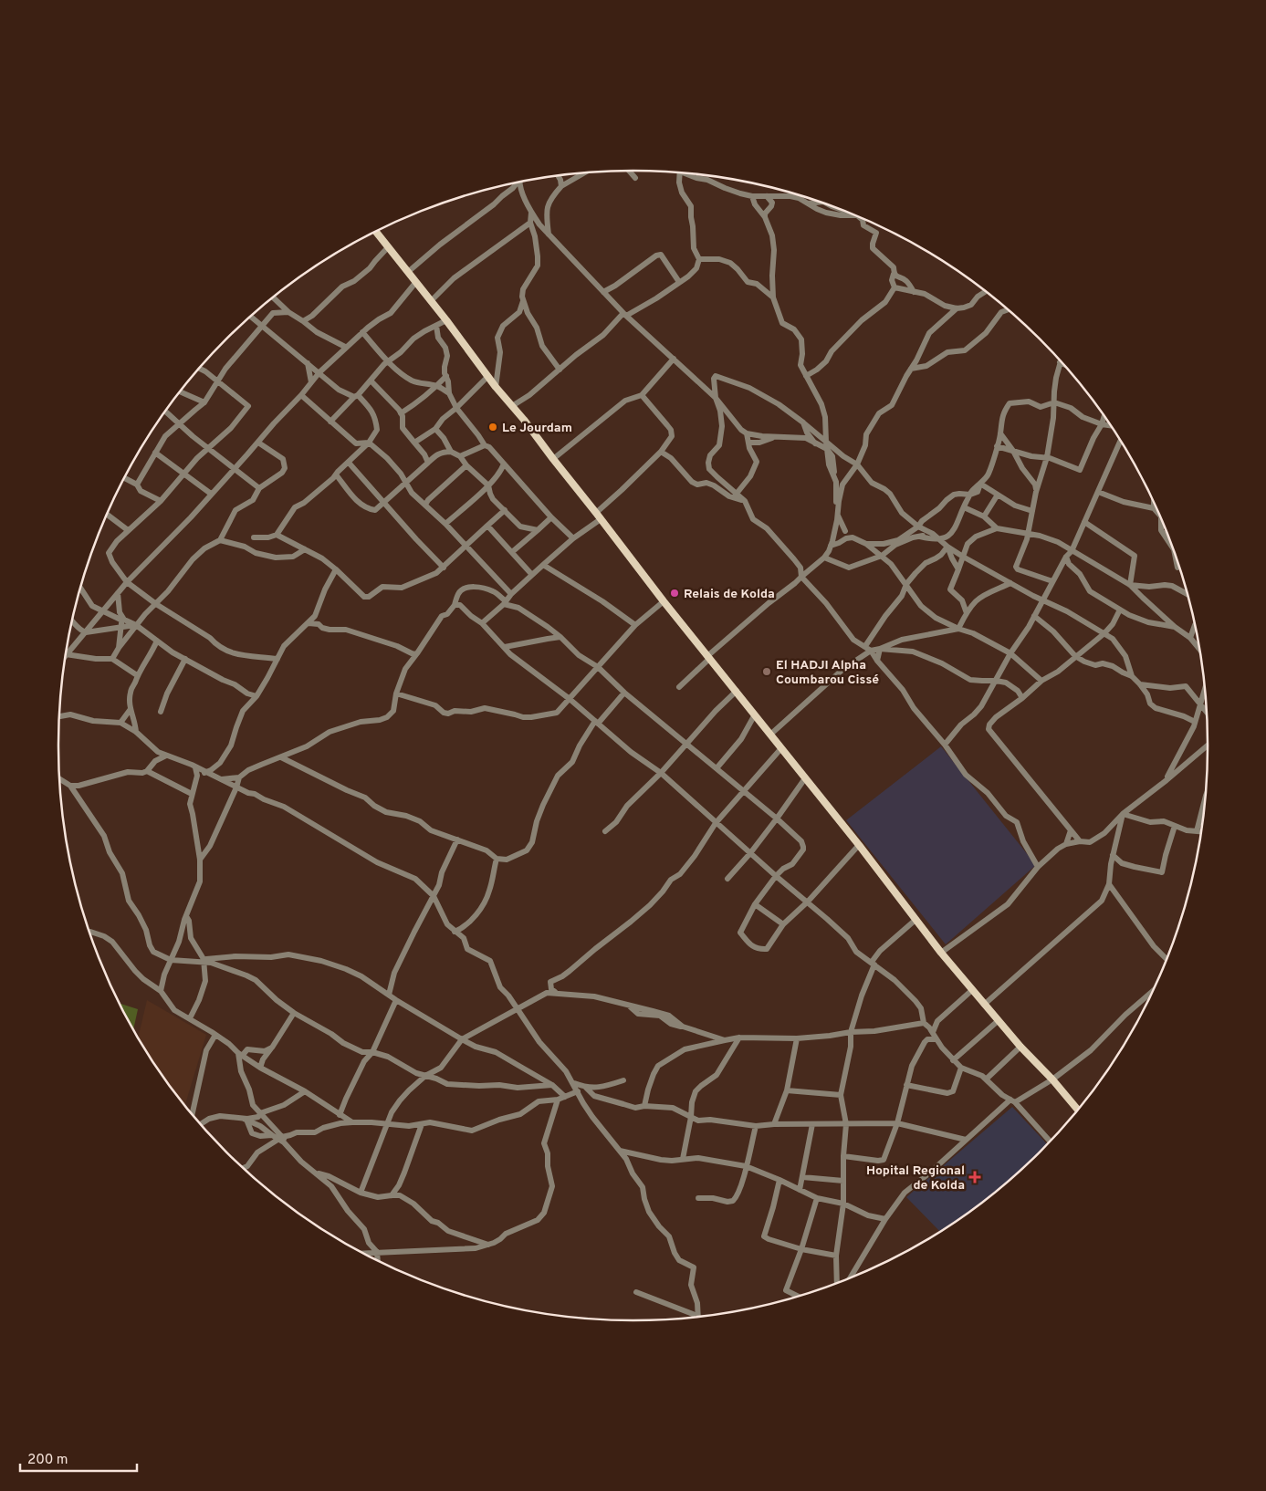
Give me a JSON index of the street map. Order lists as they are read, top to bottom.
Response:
{
  "places": {
    "other": ["Le Jourdam", "Relais de Kolda", "El HADJI Alpha Coumbarou Cissé"],
    "health": ["Hopital Regional de Kolda"]
  },
  "scale_bar": "200 m"
}
